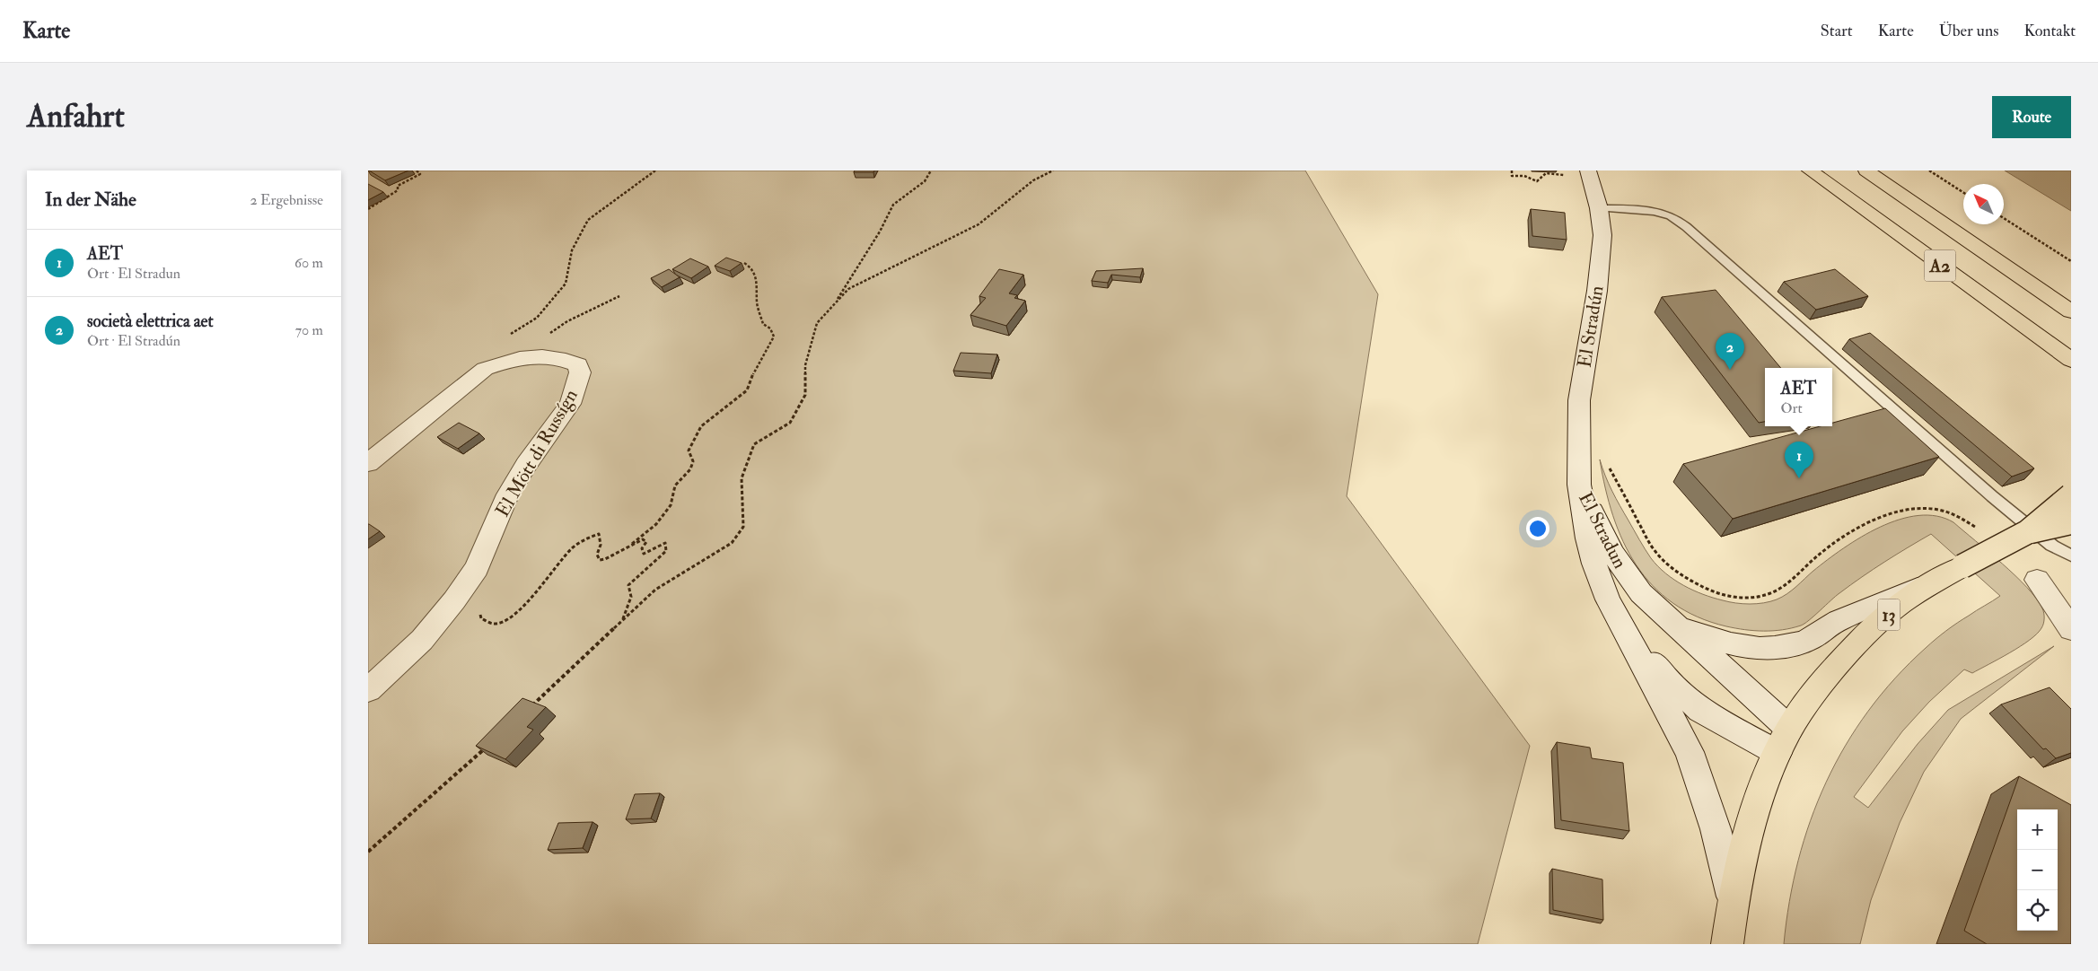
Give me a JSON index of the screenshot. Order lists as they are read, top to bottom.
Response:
{
  "streets": {
    "main road": ["A2", "El Stradun", "13"],
    "street": ["El Stradún", "El Mött di Russígn"]
  },
  "crossings": [
    ["El Stradún", "El Stradun"],
    ["El Stradun", "13"]
  ],
  "north": "top left",
  "page": {
    "header": "Karte",
    "nav": [
      "Start",
      "Karte",
      "Über uns",
      "Kontakt"
    ],
    "buttons": "Route",
    "title": "Anfahrt",
    "heading": ["In der Nähe", "2 Ergebnisse"],
    "list": [
      {
        "mark": "1",
        "name": "AET",
        "note": "Ort · El Stradun",
        "value": "60 m"
      },
      {
        "mark": "2",
        "name": "società elettrica aet",
        "note": "Ort · El Stradún",
        "value": "70 m"
      }
    ],
    "pins": ["2", "1"],
    "popup": ["AET", "Ort"],
    "map_buttons": ["+", "−"]
  }
}
